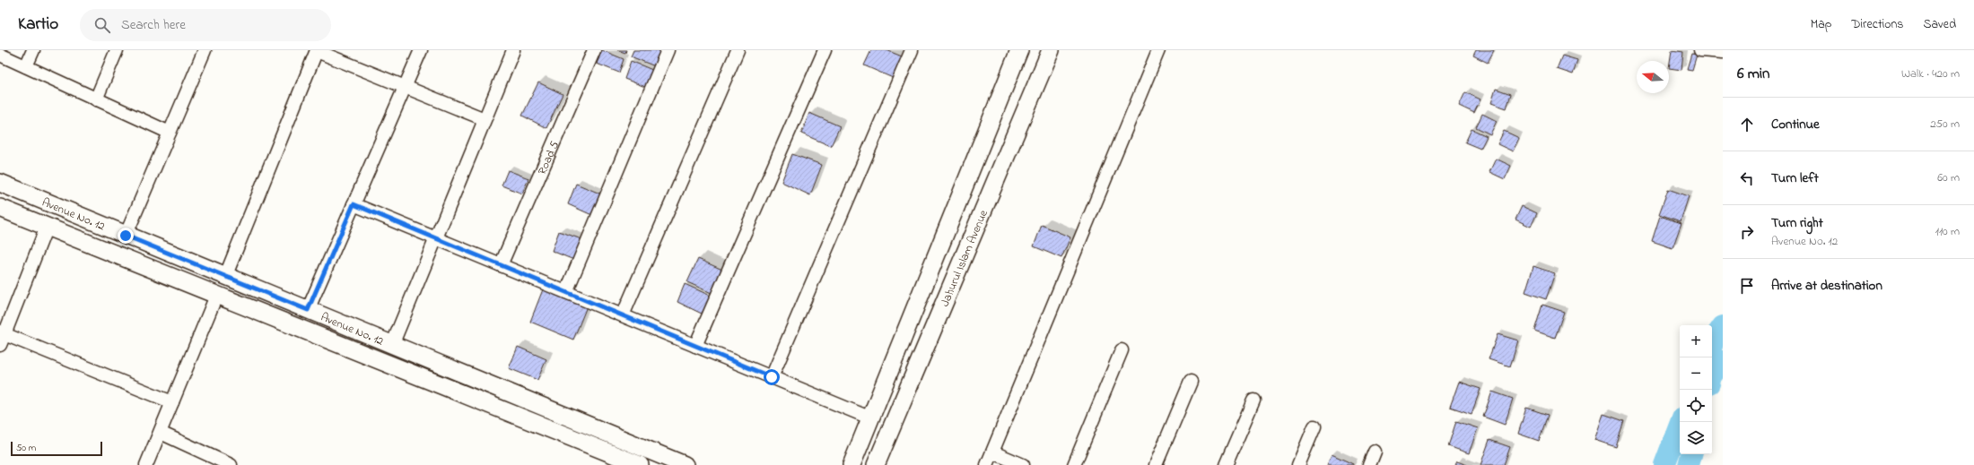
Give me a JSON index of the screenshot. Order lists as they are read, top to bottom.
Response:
{
  "streets": {
    "street": ["Road 5", "Avenue No. 12", "Jahurul Islam Avenue"]
  },
  "scale_bar": "50 m",
  "north": "left",
  "page": {
    "header": "Kartio",
    "search": "Search here",
    "nav": ["Map", "Directions", "Saved"],
    "heading": ["6 min", "Walk · 420 m"],
    "list": [
      ["Continue", "250 m"],
      ["Turn left", "60 m"],
      ["Turn right", "Avenue No. 12", "110 m"],
      "Arrive at destination"
    ],
    "map_buttons": ["+", "−"],
    "scale": "50 m"
  }
}
